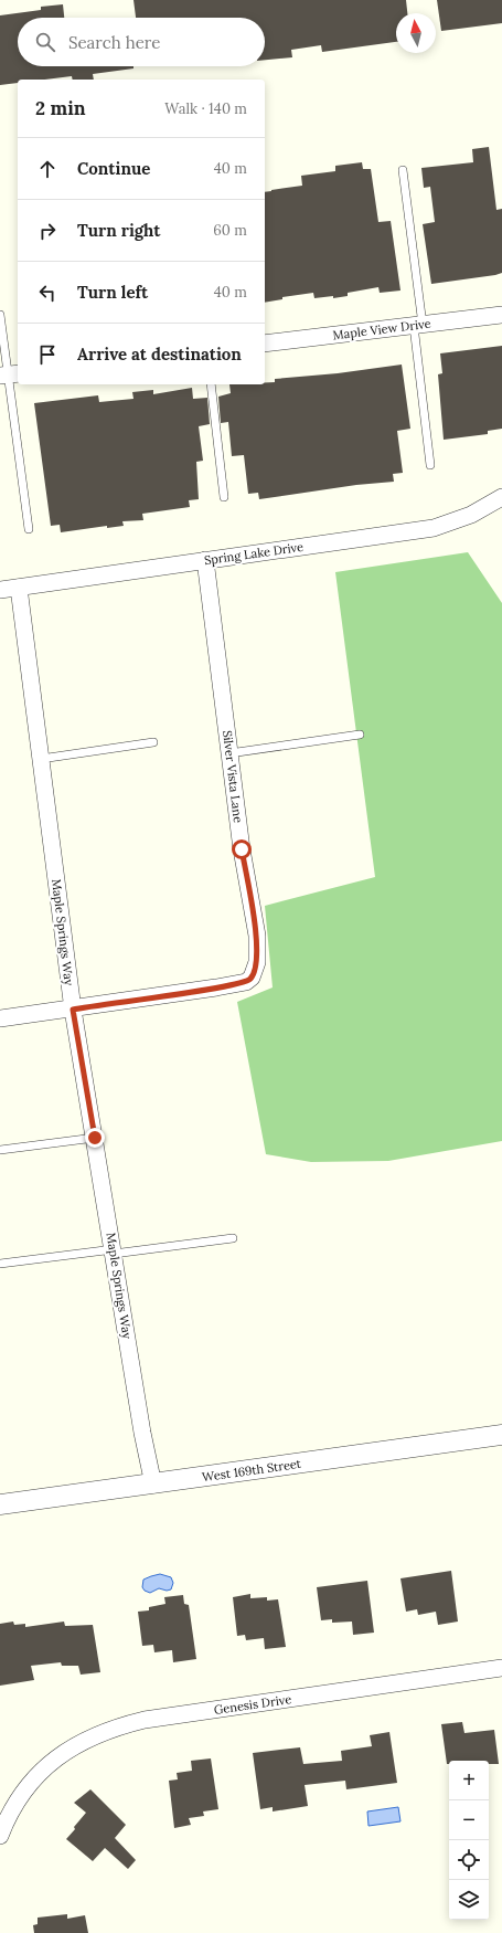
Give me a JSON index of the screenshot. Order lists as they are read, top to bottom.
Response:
{
  "streets": {
    "street": [
      "Maple View Drive",
      "Spring Lake Drive",
      "Silver Vista Lane",
      "Maple Springs Way",
      "West 169th Street",
      "Genesis Drive"
    ]
  },
  "crossings": [
    ["Spring Lake Drive", "Silver Vista Lane"],
    ["Spring Lake Drive", "Maple Springs Way"],
    ["Silver Vista Lane", "Maple Springs Way"],
    ["Maple Springs Way", "West 169th Street"]
  ],
  "north": "top",
  "page": {
    "search": "Search here",
    "heading": ["2 min", "Walk · 140 m"],
    "list": [
      ["Continue", "40 m"],
      ["Turn right", "60 m"],
      ["Turn left", "40 m"],
      "Arrive at destination"
    ],
    "map_buttons": ["+", "−"]
  }
}
